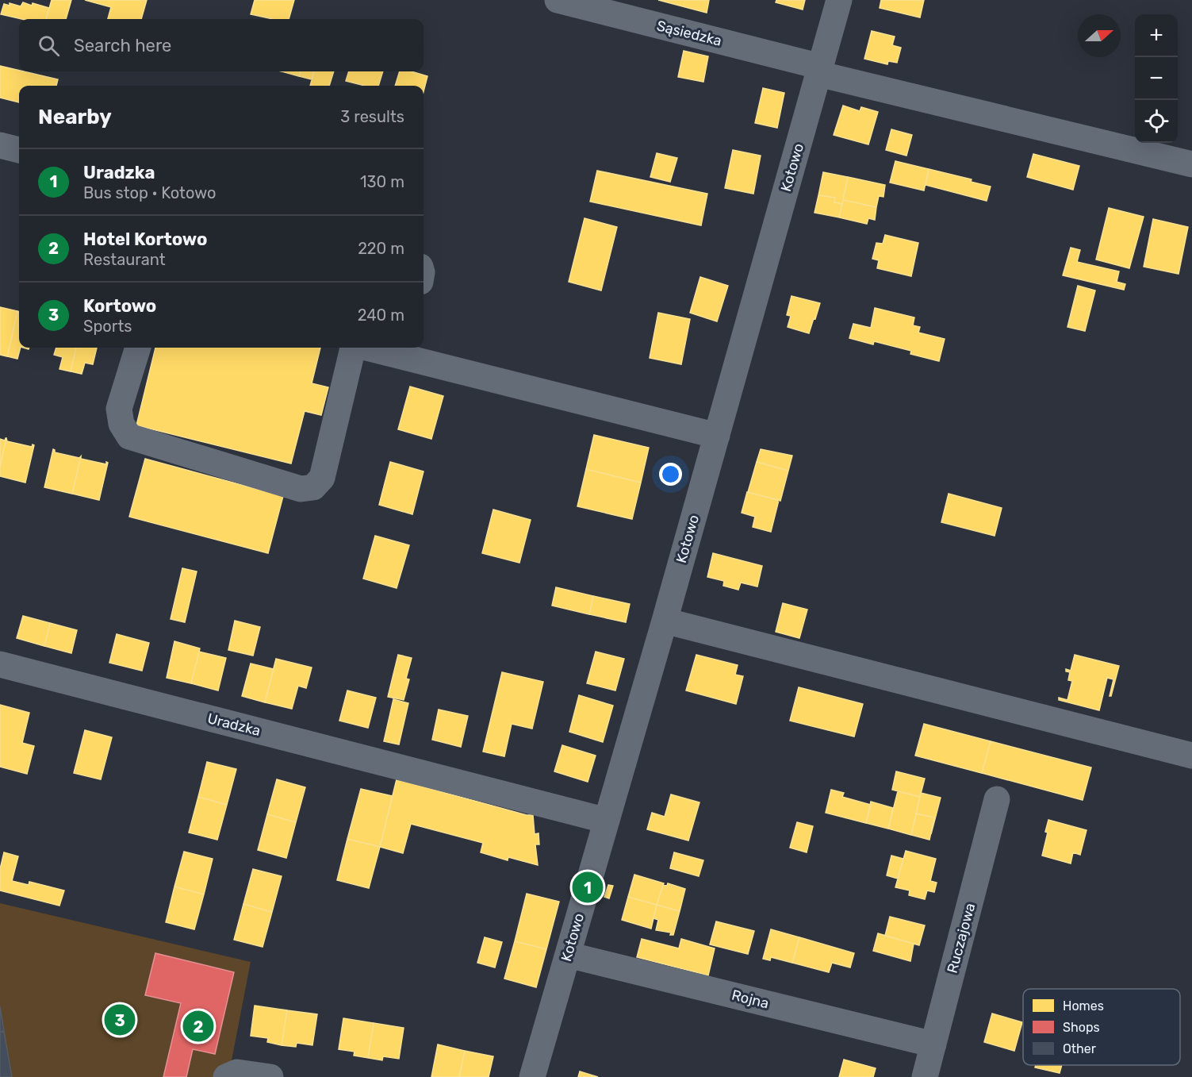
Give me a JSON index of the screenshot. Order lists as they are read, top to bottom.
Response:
{
  "streets": {
    "street": [
      "Sąsiedzka",
      "Kotowo",
      "Uradzka",
      "Ruczajowa",
      "Rojna"
    ]
  },
  "crossings": [
    ["Sąsiedzka", "Kotowo"],
    ["Kotowo", "Uradzka"],
    ["Kotowo", "Rojna"],
    ["Ruczajowa", "Rojna"]
  ],
  "legend": ["Homes", "Shops", "Other"],
  "north": "right",
  "page": {
    "map_buttons": ["+", "−"],
    "search": "Search here",
    "heading": ["Nearby", "3 results"],
    "list": [
      {
        "mark": "1",
        "name": "Uradzka",
        "note": "Bus stop · Kotowo",
        "value": "130 m"
      },
      {
        "mark": "2",
        "name": "Hotel Kortowo",
        "note": "Restaurant",
        "value": "220 m"
      },
      {
        "mark": "3",
        "name": "Kortowo",
        "note": "Sports",
        "value": "240 m"
      }
    ],
    "pins": ["1", "3", "2"]
  }
}
